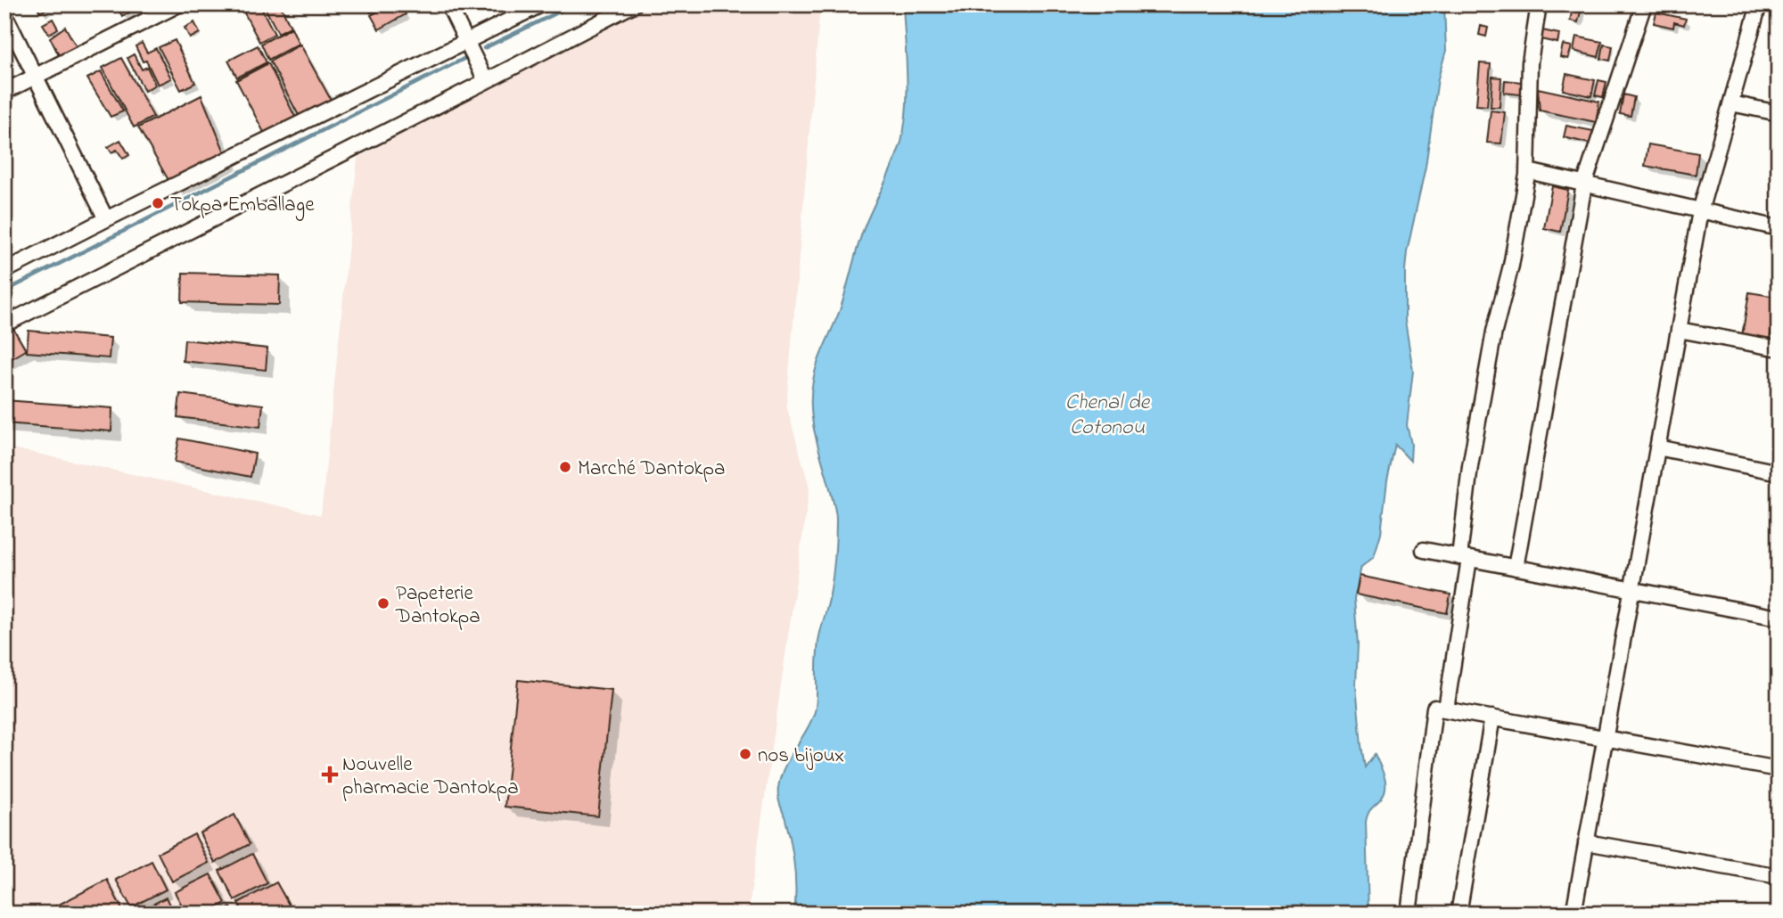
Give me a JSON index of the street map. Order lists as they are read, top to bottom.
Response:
{
  "water": ["Chenal de Cotonou"],
  "places": {
    "other": [
      "Tokpa Emballage",
      "Marché Dantokpa",
      "Papeterie Dantokpa",
      "nos bijoux"
    ],
    "health": ["Nouvelle pharmacie Dantokpa"]
  }
}
